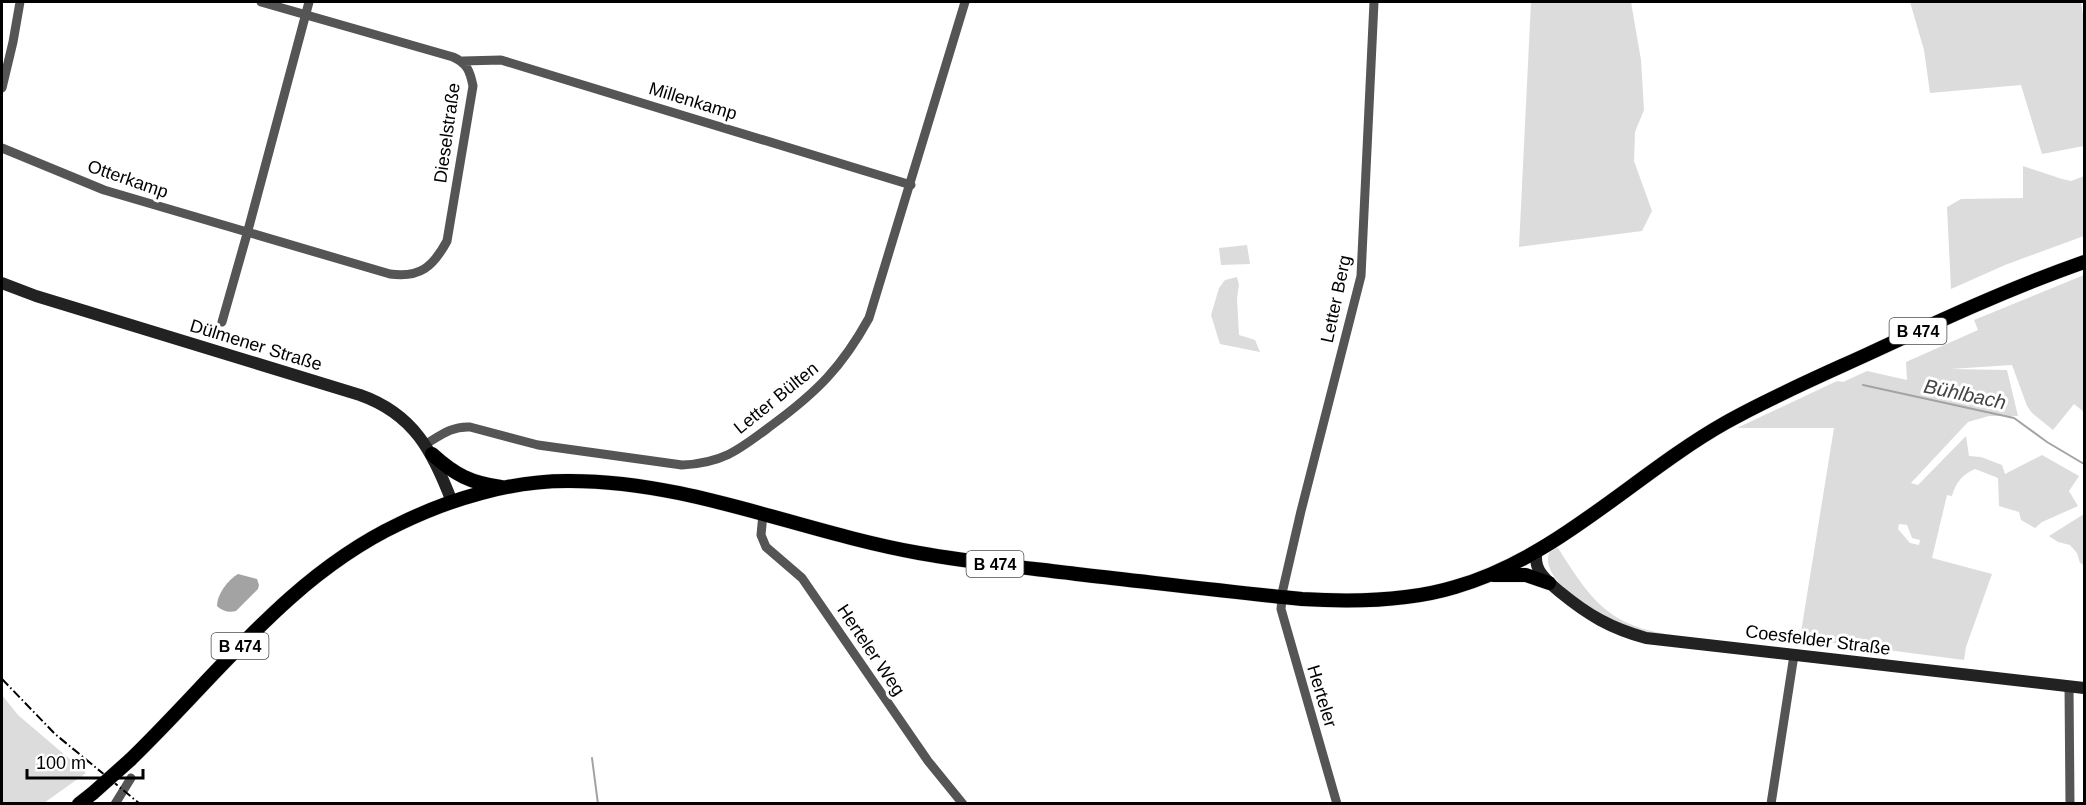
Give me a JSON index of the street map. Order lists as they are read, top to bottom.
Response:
{
  "streets": {
    "main road": ["B 474"],
    "street": [
      "Millenkamp",
      "Dieselstraße",
      "Otterkamp",
      "Letter Berg",
      "Dülmener Straße",
      "Letter Bülten",
      "Coesfelder Straße",
      "Herteler Weg",
      "Herteler"
    ]
  },
  "crossings": [
    ["Millenkamp", "Dieselstraße"],
    ["Millenkamp", "Letter Bülten"],
    ["Dieselstraße", "Otterkamp"],
    ["Letter Berg", "B 474"],
    ["Letter Berg", "Herteler"],
    ["B 474", "Dülmener Straße"],
    ["B 474", "Coesfelder Straße"],
    ["B 474", "Herteler Weg"],
    ["B 474", "Herteler"],
    ["Dülmener Straße", "Letter Bülten"]
  ],
  "water": ["Bühlbach"],
  "scale_bar": "100 m"
}
